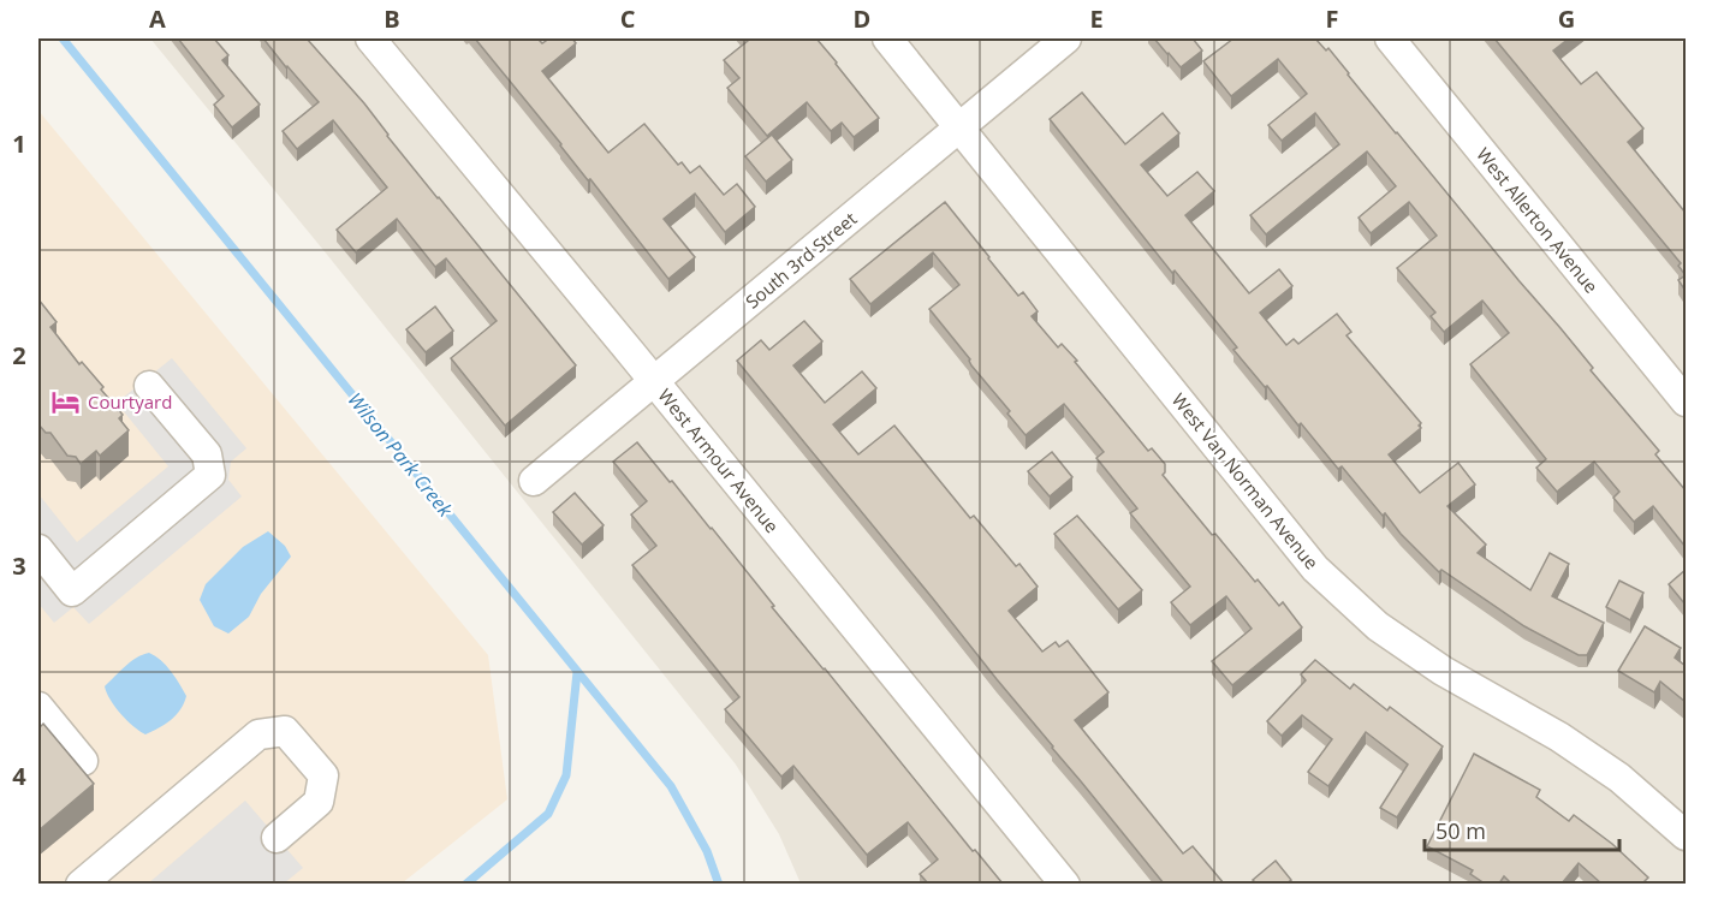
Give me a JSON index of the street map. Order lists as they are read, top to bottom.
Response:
{
  "streets": {
    "street": [
      "West Allerton Avenue",
      "South 3rd Street",
      "West Armour Avenue",
      "West Van Norman Avenue"
    ]
  },
  "crossings": [
    ["South 3rd Street", "West Armour Avenue"],
    ["South 3rd Street", "West Van Norman Avenue"]
  ],
  "water": ["Wilson Park Creek"],
  "places": {
    "hotel": ["Courtyard"]
  },
  "scale_bar": "50 m",
  "grid": {
    "columns": [
      "A",
      "B",
      "C",
      "D",
      "E",
      "F",
      "G"
    ],
    "rows": [
      "1",
      "2",
      "3",
      "4"
    ]
  }
}
